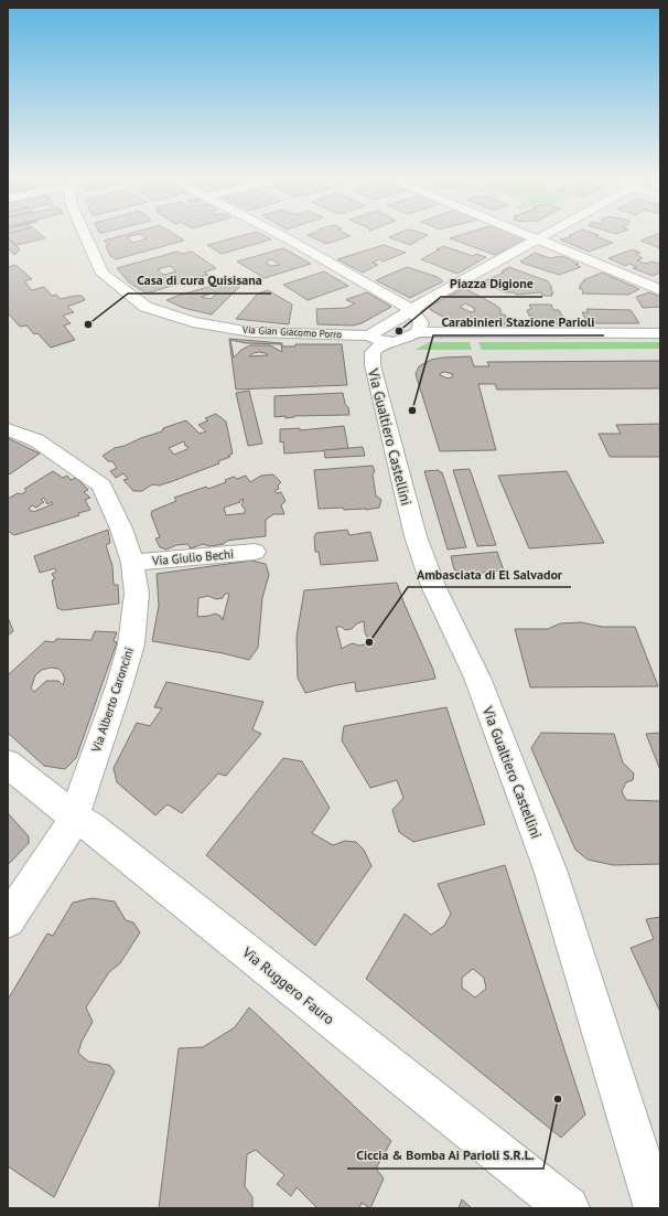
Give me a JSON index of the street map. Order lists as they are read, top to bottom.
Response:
{
  "streets": {
    "street": [
      "Via Gian Giacomo Porro",
      "Via Gualtiero Castellini",
      "Via Giulio Bechi",
      "Via Alberto Caroncini",
      "Via Ruggero Fauro"
    ]
  },
  "crossings": [
    ["Via Gian Giacomo Porro", "Via Gualtiero Castellini"],
    ["Via Giulio Bechi", "Via Alberto Caroncini"],
    ["Via Alberto Caroncini", "Via Ruggero Fauro"]
  ],
  "places": [
    "Casa di cura Quisisana",
    "Piazza Digione",
    "Carabinieri Stazione Parioli",
    "Ambasciata di El Salvador",
    "Ciccia & Bomba Ai Parioli S.R.L."
  ]
}
